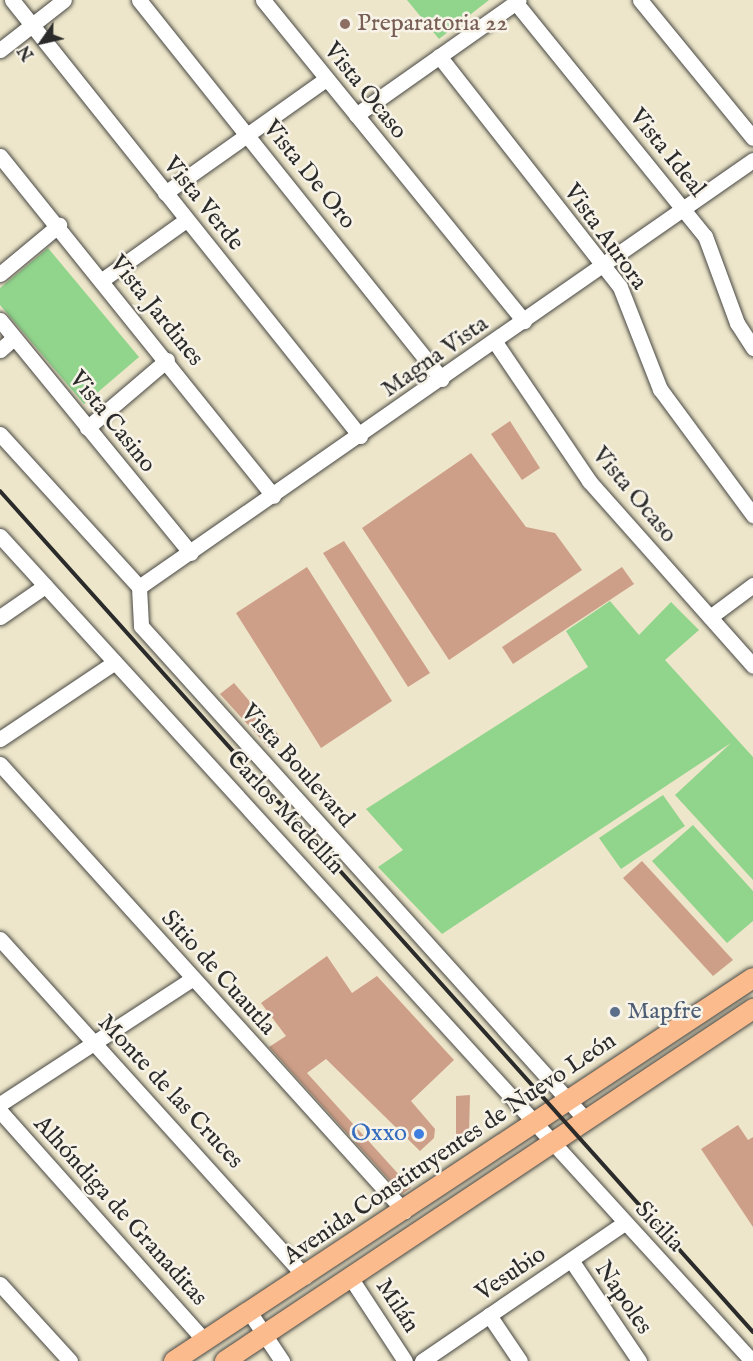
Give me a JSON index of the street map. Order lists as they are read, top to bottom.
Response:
{
  "streets": {
    "main road": ["Avenida Constituyentes de Nuevo León"],
    "street": [
      "Vista Ocaso",
      "Vista Ideal",
      "Vista De Oro",
      "Vista Verde",
      "Vista Aurora",
      "Vista Jardines",
      "Magna Vista",
      "Vista Casino",
      "Vista Boulevard",
      "Carlos Medellín",
      "Sitio de Cuautla",
      "Monte de las Cruces",
      "Alhóndiga de Granaditas",
      "Sicilia",
      "Vesubio",
      "Napoles",
      "Milán"
    ]
  },
  "crossings": [
    ["Vista Ocaso", "Magna Vista"],
    ["Vista Ideal", "Magna Vista"],
    ["Vista De Oro", "Magna Vista"],
    ["Vista Verde", "Magna Vista"],
    ["Vista Aurora", "Magna Vista"],
    ["Vista Jardines", "Magna Vista"],
    ["Magna Vista", "Vista Casino"],
    ["Magna Vista", "Vista Boulevard"],
    ["Vista Boulevard", "Avenida Constituyentes de Nuevo León"],
    ["Carlos Medellín", "Avenida Constituyentes de Nuevo León"],
    ["Carlos Medellín", "Sicilia"],
    ["Sitio de Cuautla", "Avenida Constituyentes de Nuevo León"],
    ["Monte de las Cruces", "Avenida Constituyentes de Nuevo León"],
    ["Avenida Constituyentes de Nuevo León", "Alhóndiga de Granaditas"],
    ["Avenida Constituyentes de Nuevo León", "Sicilia"],
    ["Avenida Constituyentes de Nuevo León", "Milán"],
    ["Sicilia", "Vesubio"],
    ["Vesubio", "Napoles"]
  ],
  "places": ["Preparatoria 22", "Mapfre", "Oxxo"],
  "north": "bottom left"
}
